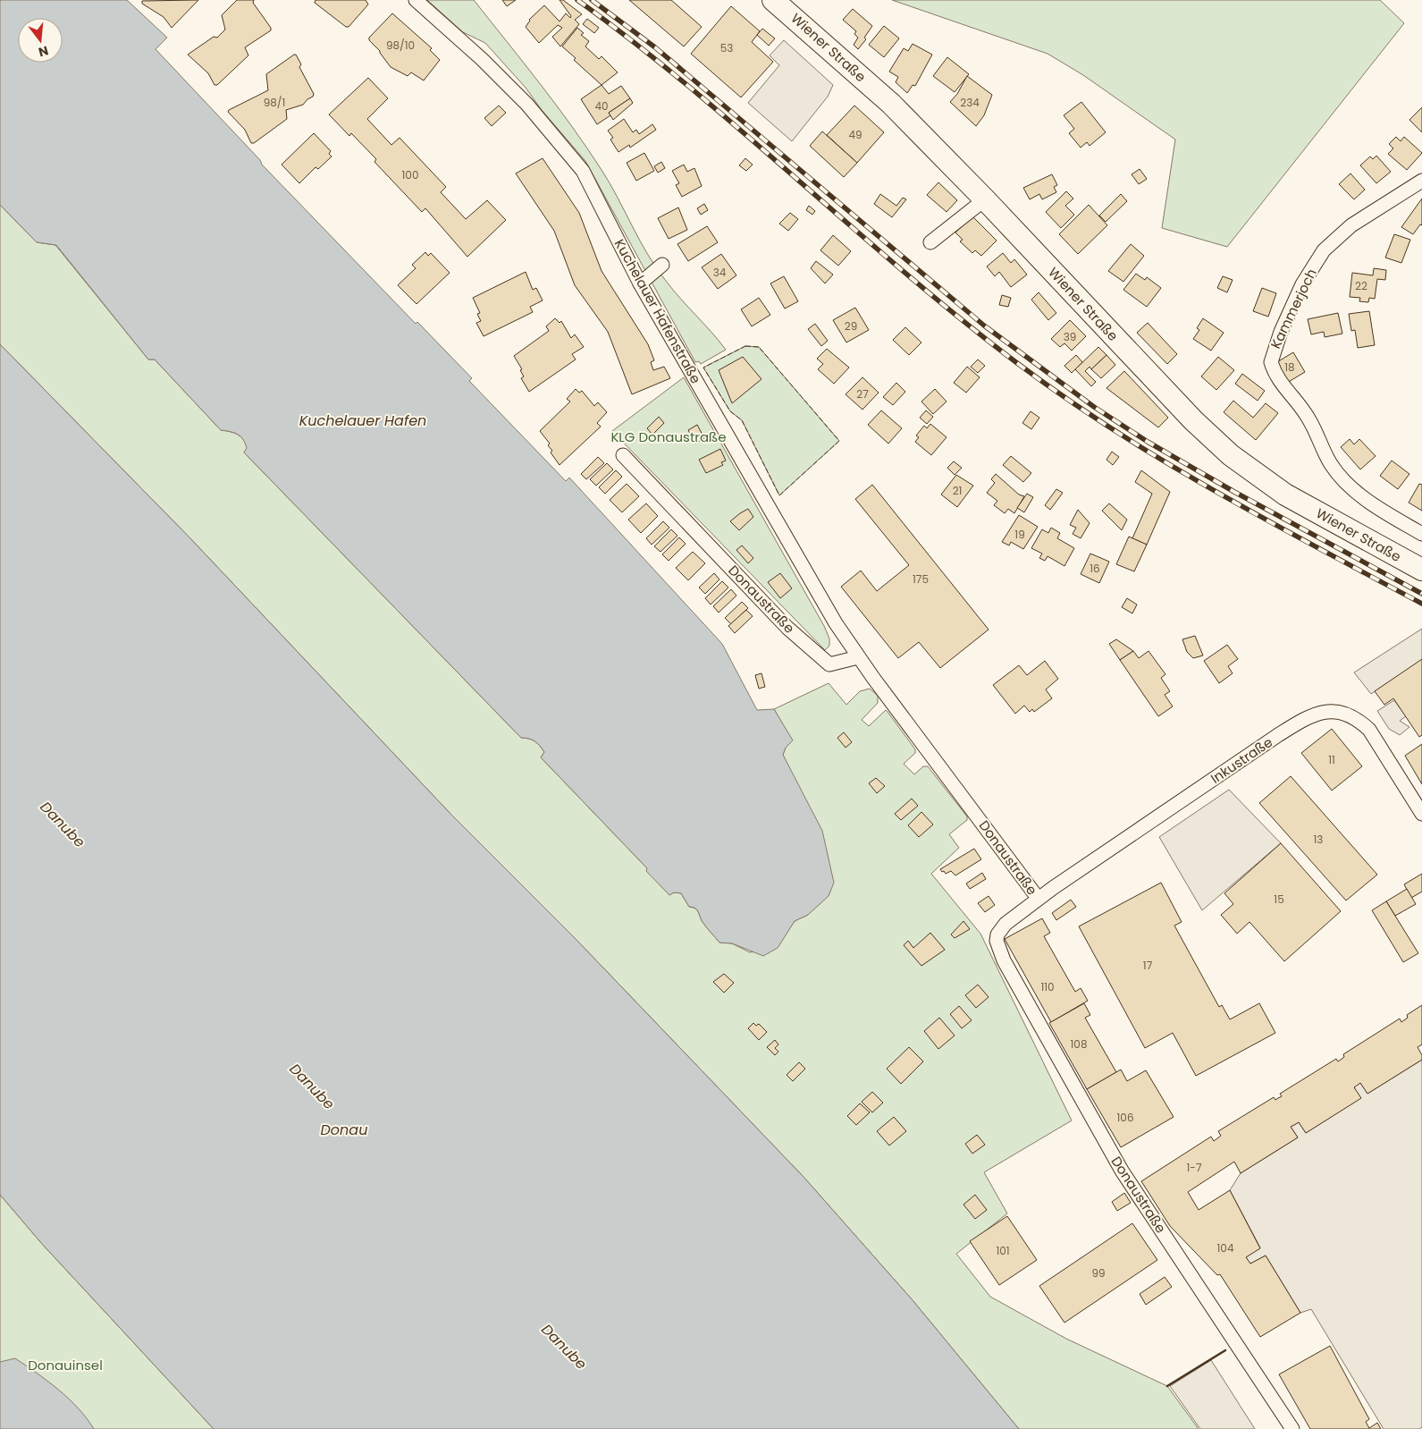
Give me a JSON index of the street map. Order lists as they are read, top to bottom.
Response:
{
  "streets": {
    "main road": ["Wiener Straße"],
    "street": [
      "Kammerjoch",
      "Kuchelauer Hafenstraße",
      "Donaustraße",
      "Inkustraße"
    ]
  },
  "crossings": [
    ["Kuchelauer Hafenstraße", "Donaustraße"],
    ["Donaustraße", "Inkustraße"]
  ],
  "water": ["Kuchelauer Hafen", "Danube", "Donau"],
  "parks": ["KLG Donaustraße", "Donauinsel"],
  "house_numbers": [
    "98/10",
    "53",
    "98/1",
    "234",
    "40",
    "49",
    "100",
    "34",
    "22",
    "29",
    "39",
    "18",
    "27",
    "21",
    "19",
    "16",
    "175",
    "11",
    "13",
    "15",
    "17",
    "110",
    "108",
    "106",
    "1-7",
    "104",
    "101",
    "99"
  ],
  "north": "bottom"
}
